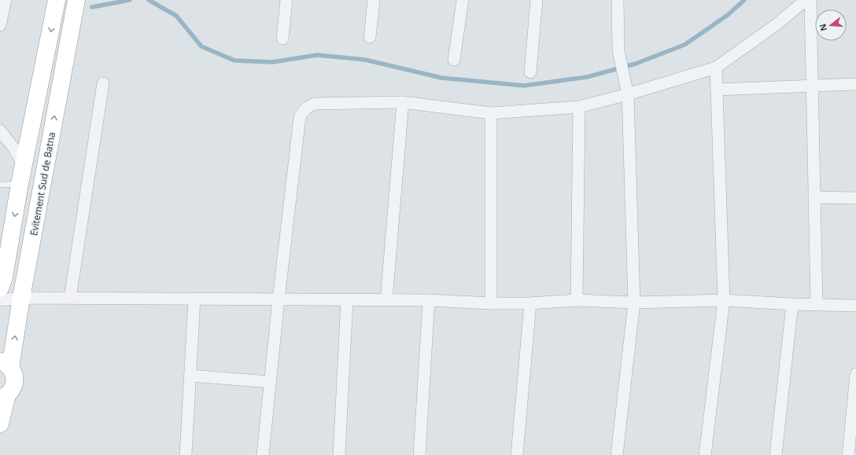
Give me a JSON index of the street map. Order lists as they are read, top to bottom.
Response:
{
  "streets": {
    "highway": ["Evitement Sud de Batna"]
  },
  "north": "left"
}
